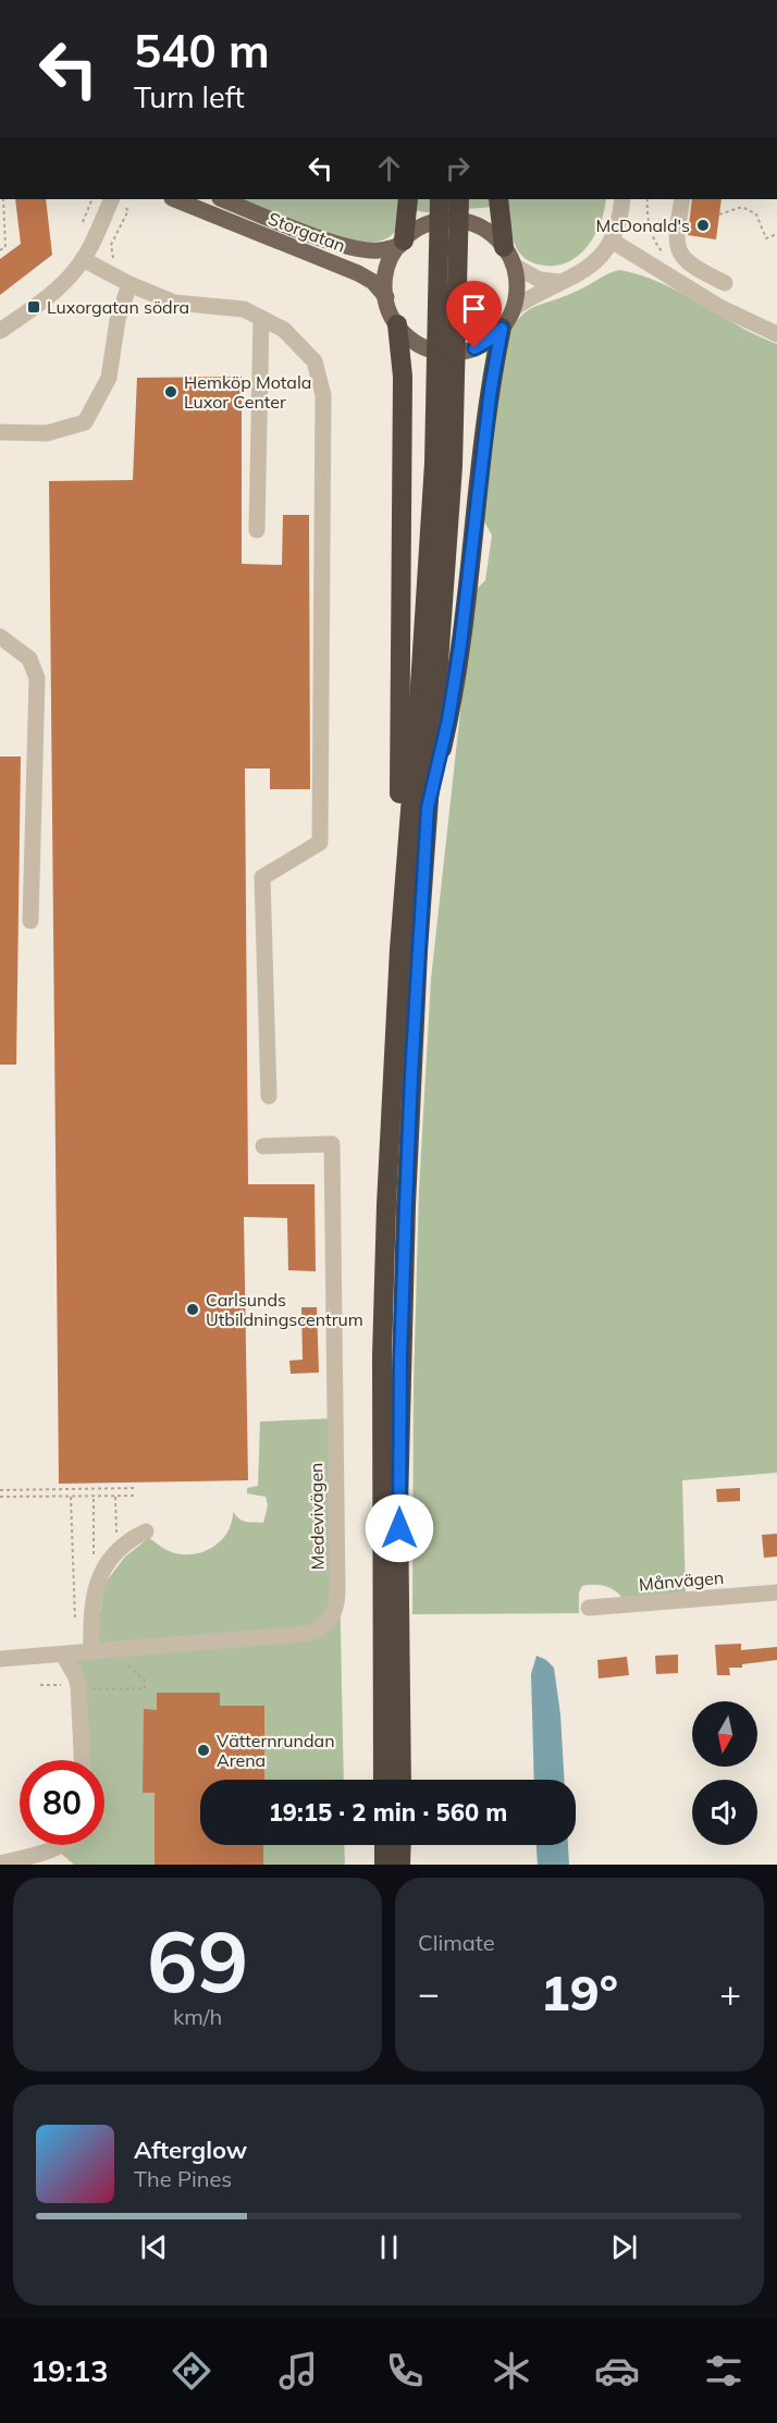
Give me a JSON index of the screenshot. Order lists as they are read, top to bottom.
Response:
{
  "streets": {
    "main road": ["Storgatan"],
    "street": ["Medevivägen", "Månvägen"]
  },
  "places": {
    "other": [
      "McDonald's",
      "Hemköp Motala Luxor Center",
      "Carlsunds Utbildningscentrum",
      "Vätternrundan Arena"
    ],
    "transit": ["Luxorgatan södra"]
  },
  "north": "bottom",
  "page": {
    "turn": ["540 m", "Turn left"],
    "limit": "80",
    "trip": "19:15 · 2 min · 560 m",
    "tile": [
      ["69", "km/h"],
      "Climate"
    ],
    "heat": ["−", "19°", "+"],
    "song": ["Afterglow", "The Pines"],
    "tabs": "19:13"
  }
}
